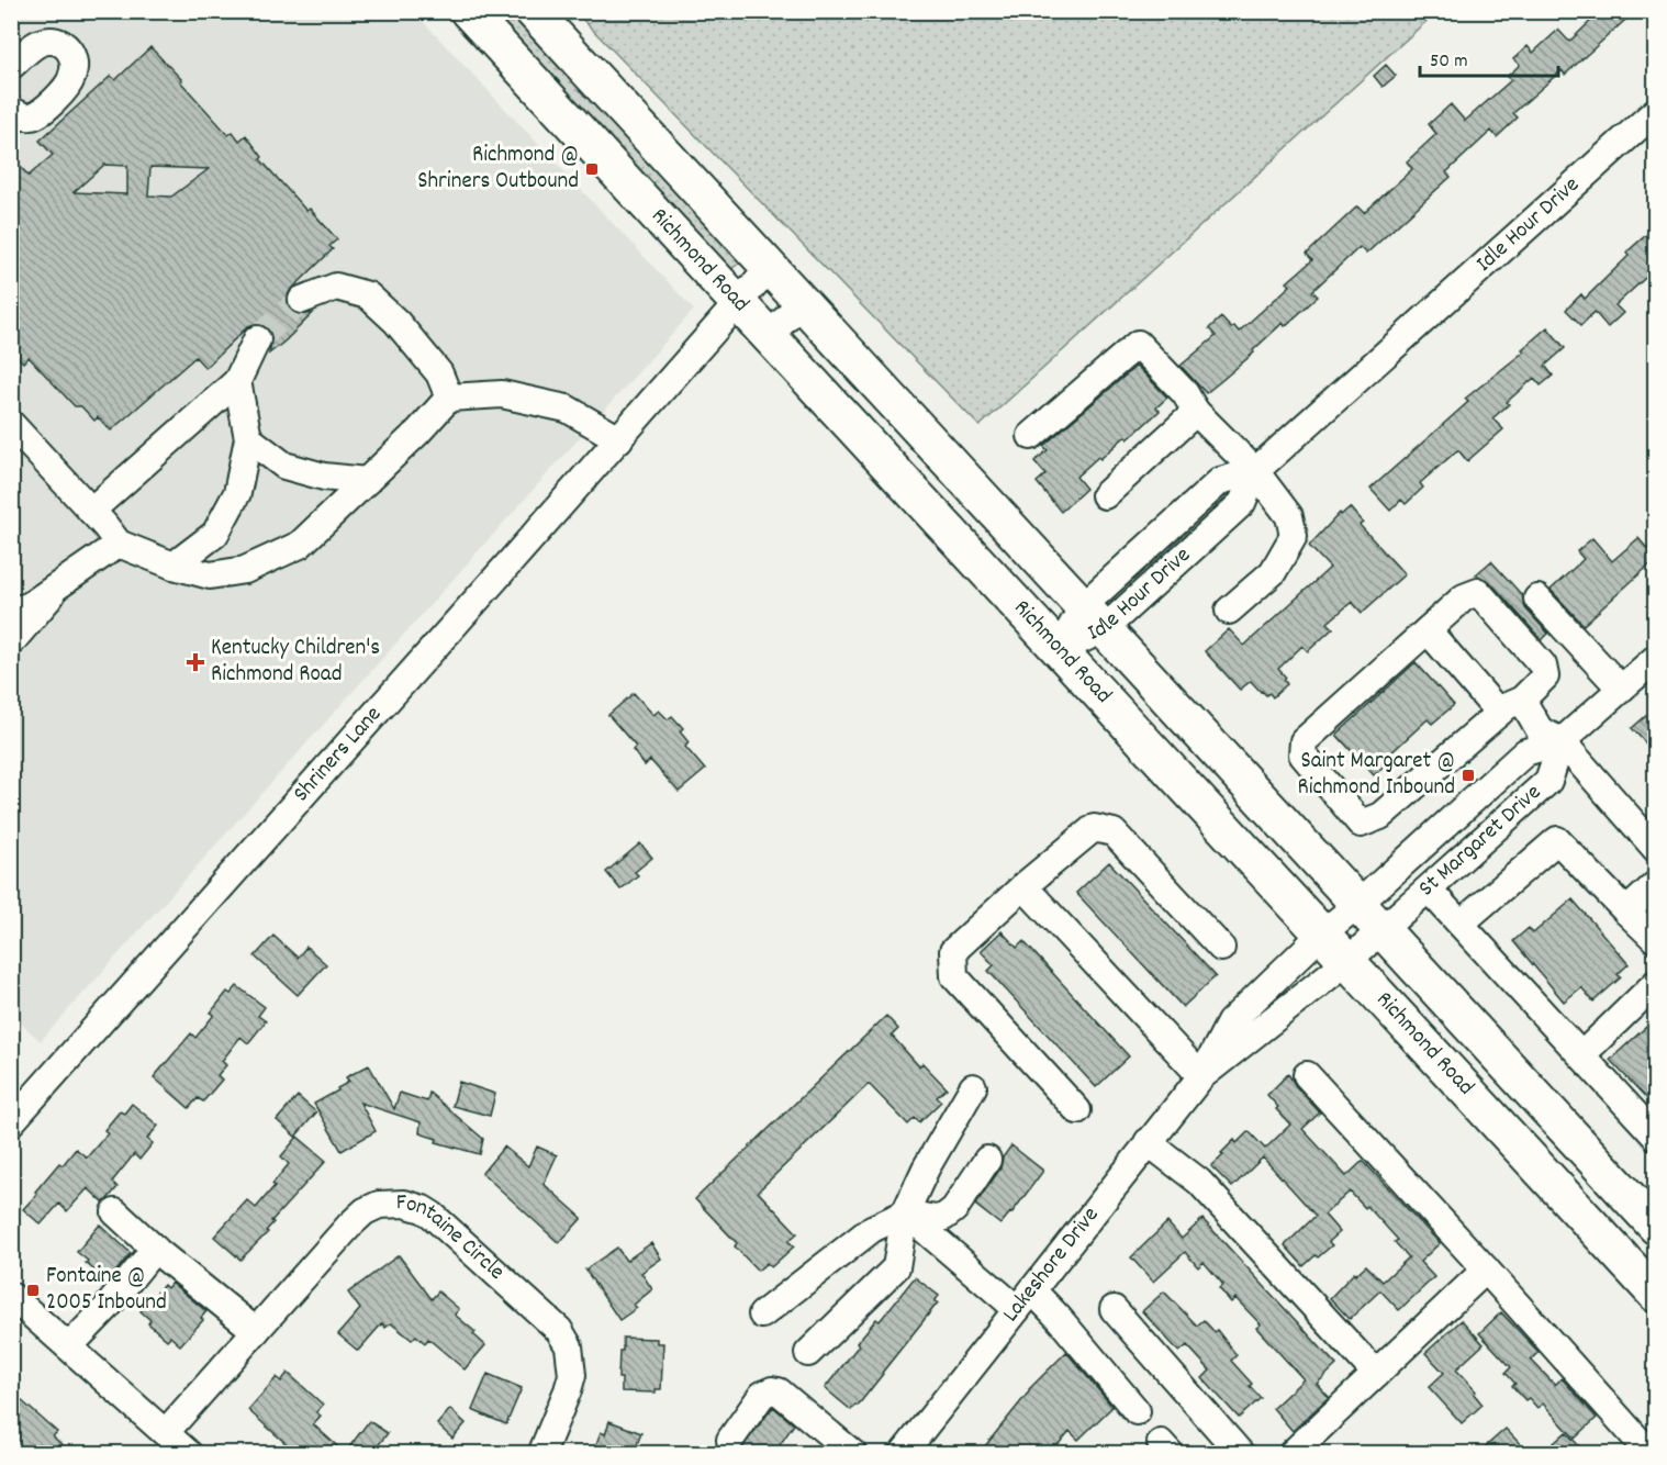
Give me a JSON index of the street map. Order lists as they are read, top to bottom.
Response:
{
  "streets": {
    "main road": ["Richmond Road"],
    "street": [
      "Idle Hour Drive",
      "Shriners Lane",
      "St Margaret Drive",
      "Fontaine Circle",
      "Lakeshore Drive"
    ]
  },
  "crossings": [
    ["Idle Hour Drive", "Richmond Road"],
    ["Richmond Road", "Shriners Lane"],
    ["Richmond Road", "St Margaret Drive"],
    ["Richmond Road", "Lakeshore Drive"],
    ["St Margaret Drive", "Lakeshore Drive"]
  ],
  "places": {
    "transit": ["Richmond @ Shriners Outbound", "Saint Margaret @ Richmond Inbound", "Fontaine @ 2005 Inbound"],
    "health": ["Kentucky Children's Richmond Road"]
  },
  "scale_bar": "50 m"
}
